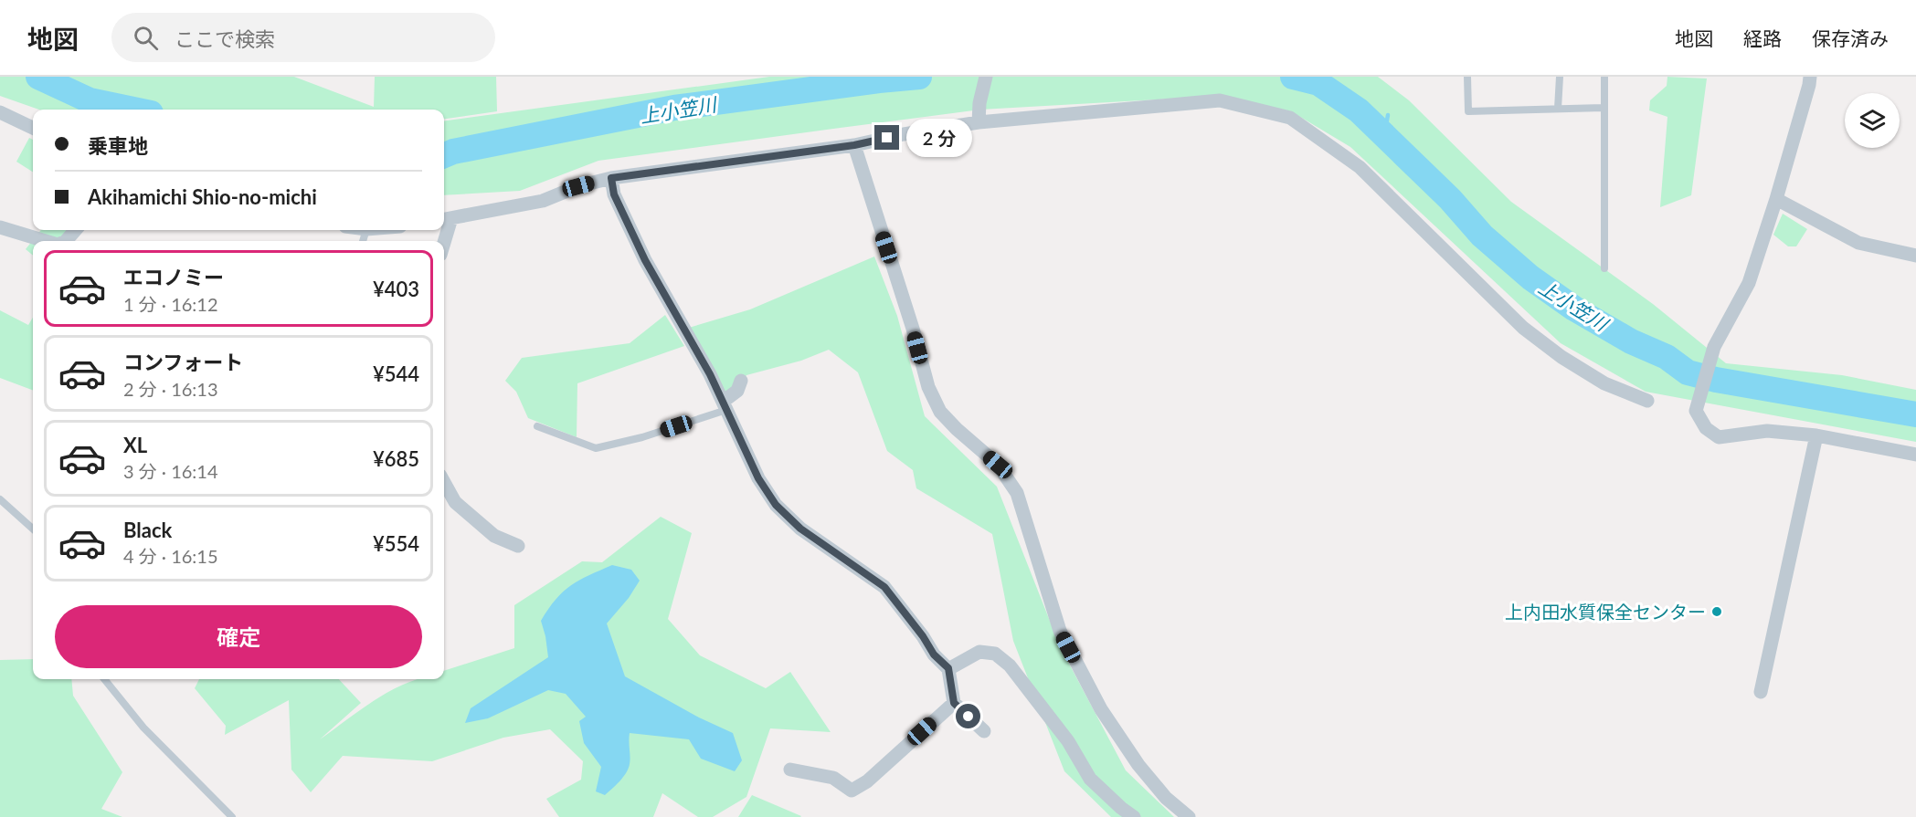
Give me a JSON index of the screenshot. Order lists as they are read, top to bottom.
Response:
{
  "water": ["上小笠川"],
  "places": ["上内田水質保全センター"],
  "page": {
    "header": "地図",
    "search": "ここで検索",
    "nav": ["地図", "経路", "保存済み"],
    "banner": ["乗車地", "Akihamichi Shio-no-michi"],
    "bubble": "2 分",
    "list": [
      {
        "name": "エコノミー",
        "note": "1 分 · 16:12",
        "value": "¥403"
      },
      {
        "name": "コンフォート",
        "note": "2 分 · 16:13",
        "value": "¥544"
      },
      {
        "name": "XL",
        "note": "3 分 · 16:14",
        "value": "¥685"
      },
      {
        "name": "Black",
        "note": "4 分 · 16:15",
        "value": "¥554"
      }
    ],
    "buttons": "確定"
  }
}
